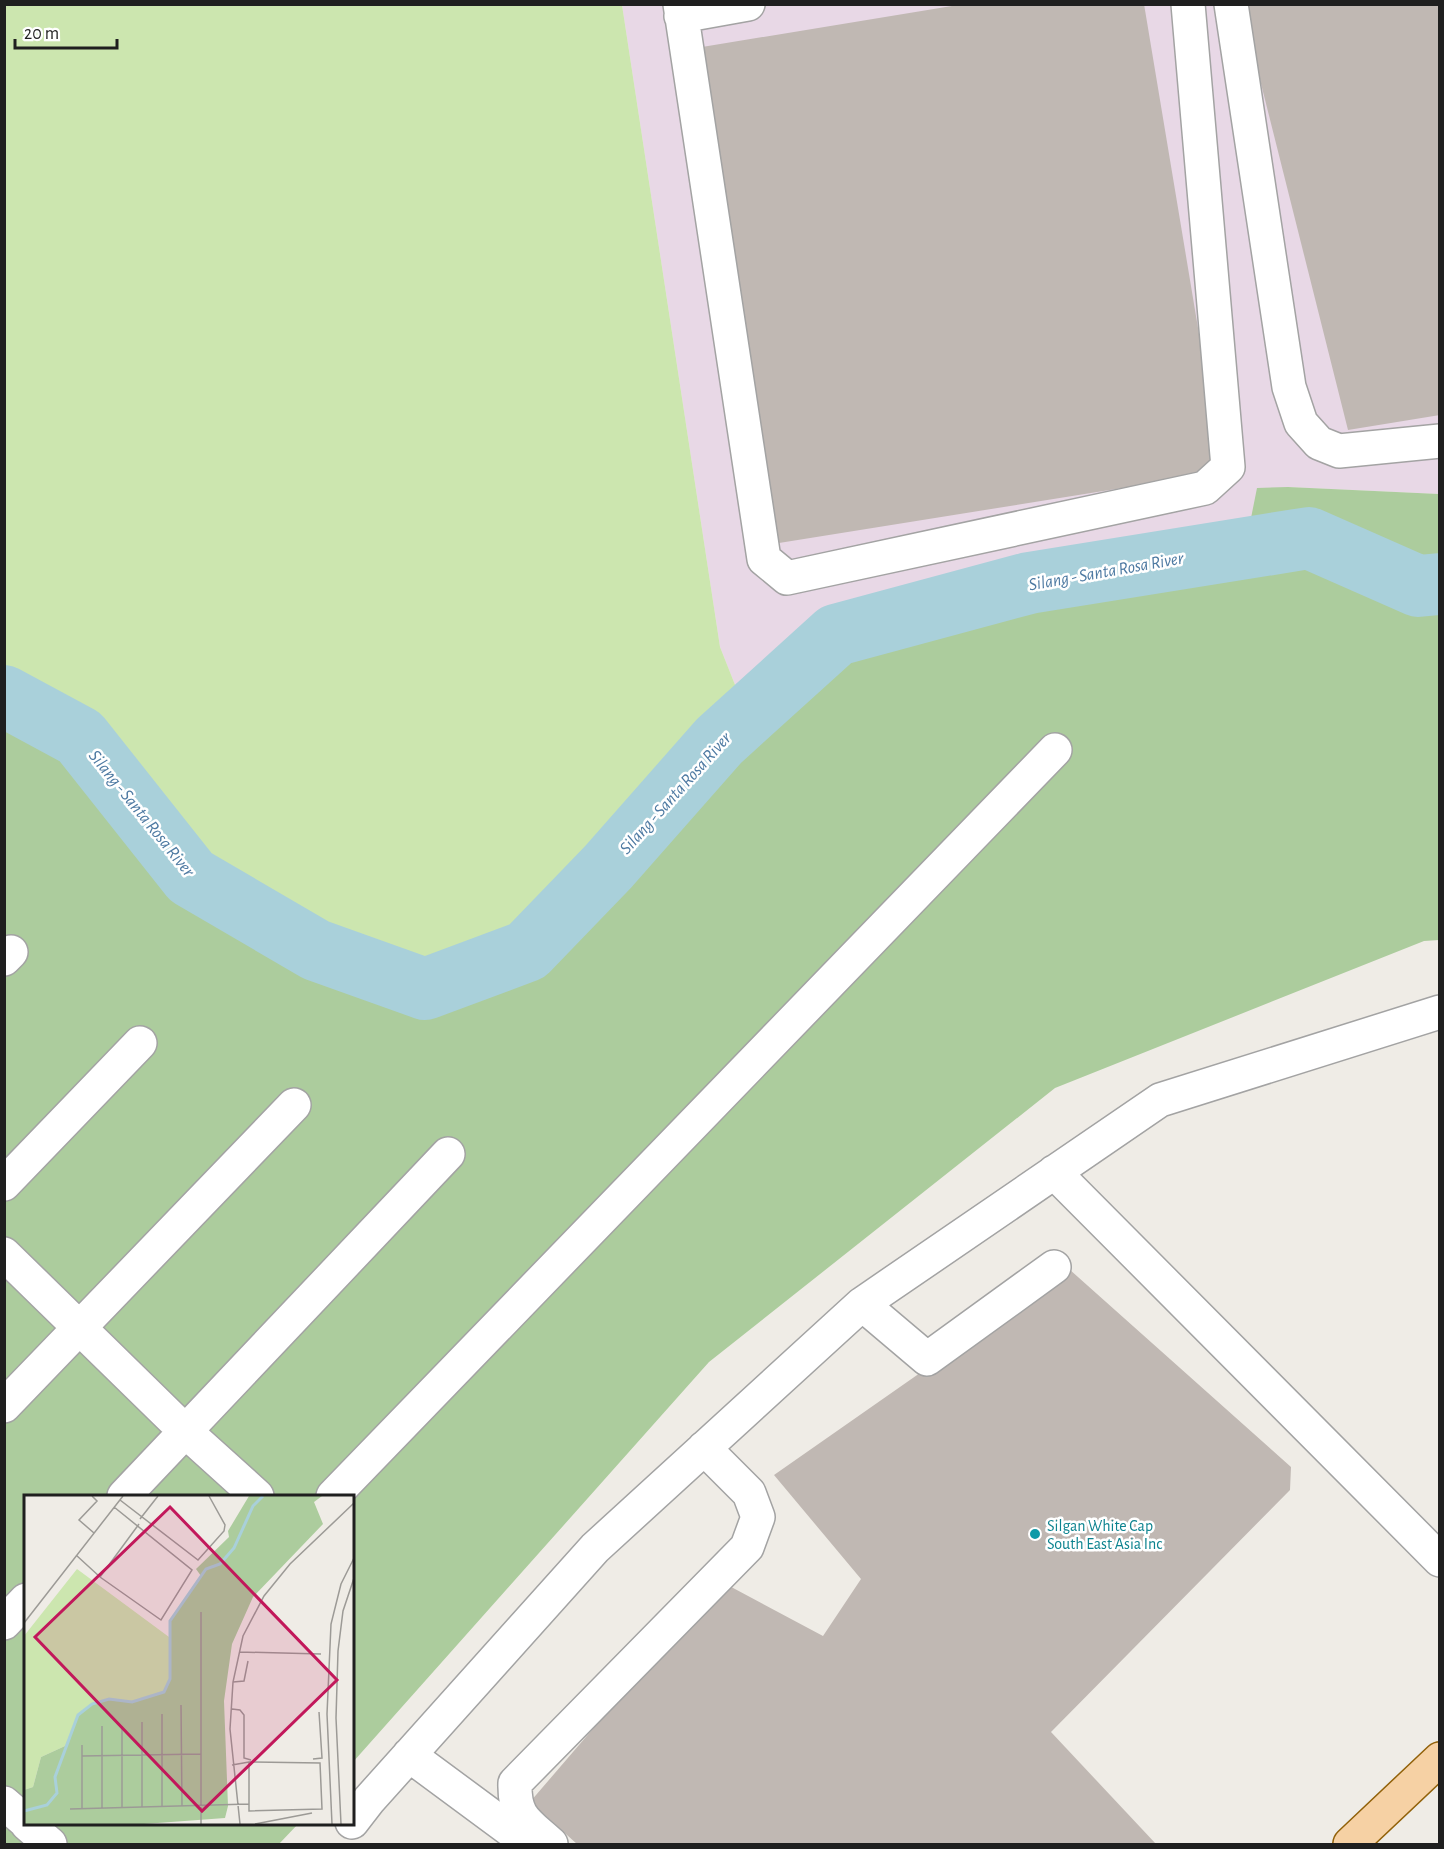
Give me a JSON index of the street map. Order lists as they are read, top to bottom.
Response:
{
  "water": ["Silang - Santa Rosa River"],
  "places": ["Silgan White Cap South East Asia Inc"],
  "scale_bar": "20 m"
}
